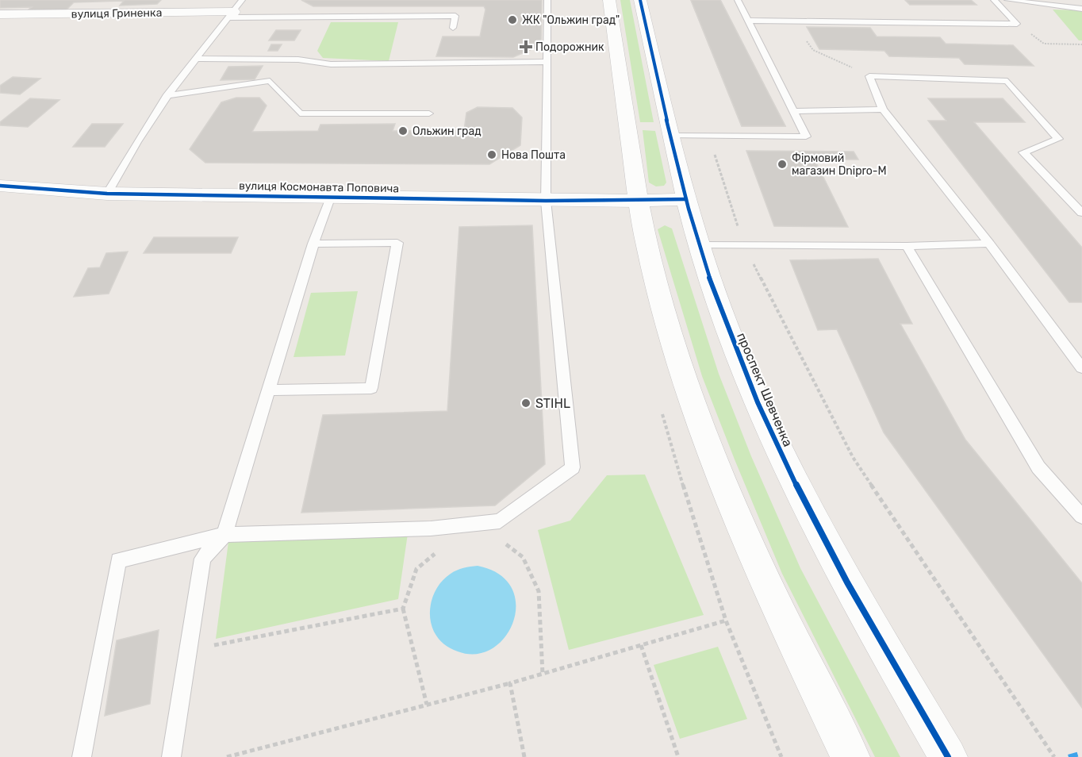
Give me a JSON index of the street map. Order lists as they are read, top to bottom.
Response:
{
  "streets": {
    "street": ["вулиця Гриненка", "вулиця Космонавта Поповича", "проспект Шевченка"]
  },
  "crossings": [
    ["вулиця Космонавта Поповича", "проспект Шевченка"]
  ],
  "places": {
    "other": [
      "ЖК \"Ольжин град\"",
      "Ольжин град",
      "Нова Пошта",
      "Фірмовий магазин Dnipro-M",
      "STIHL"
    ],
    "health": ["Подорожник"]
  }
}
